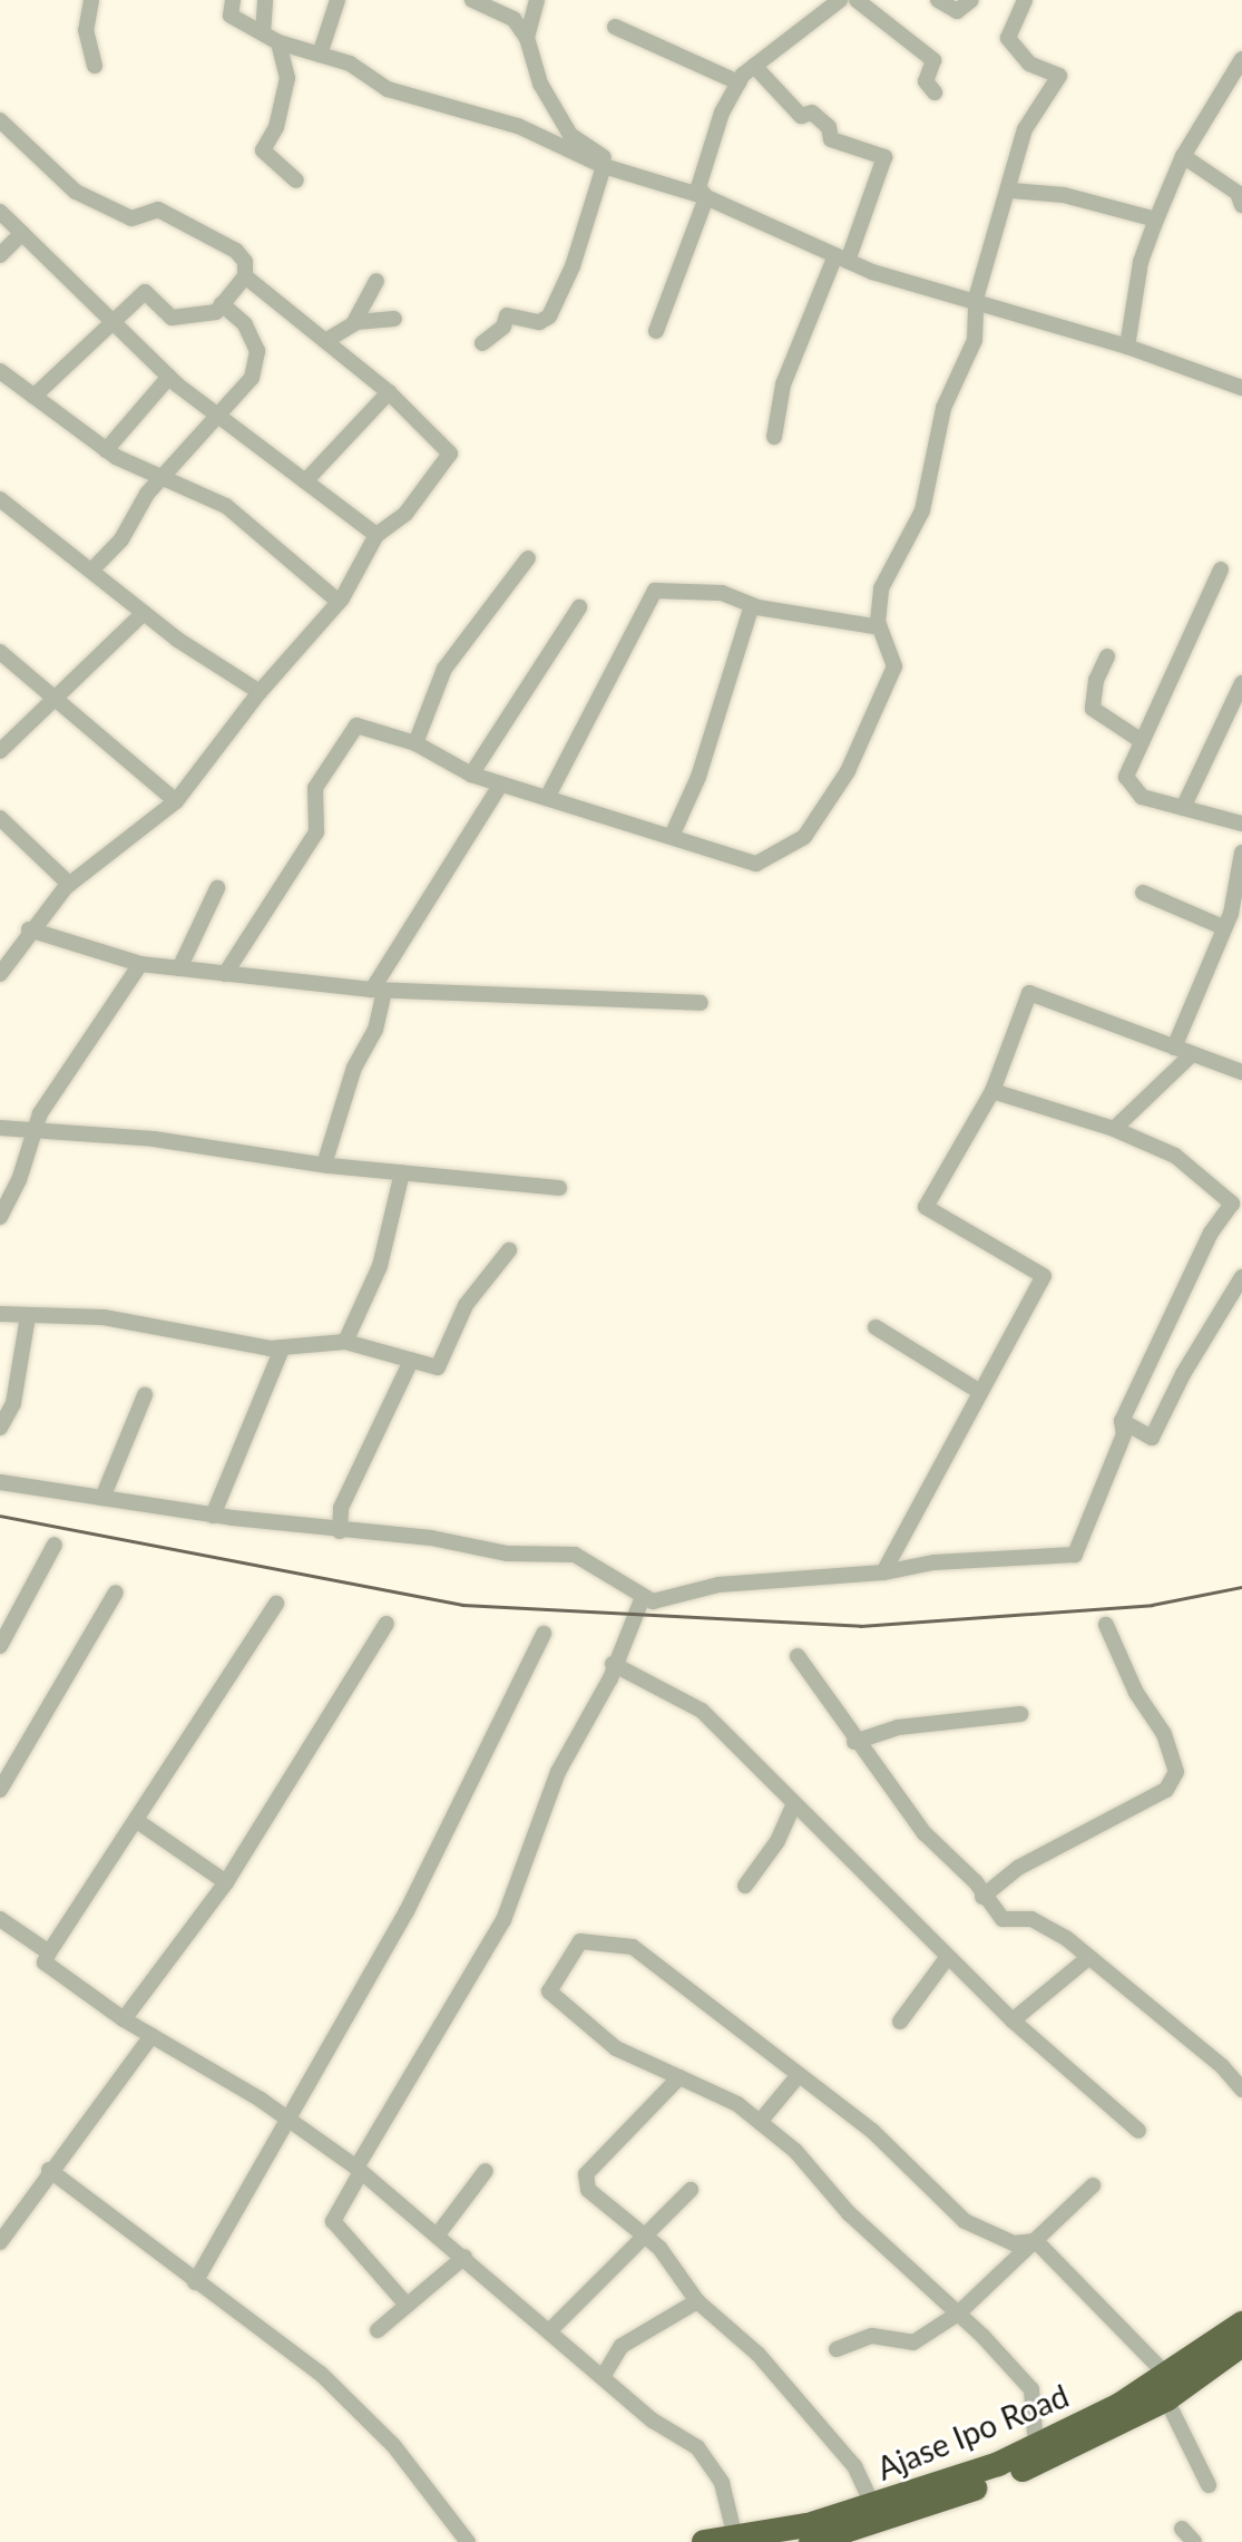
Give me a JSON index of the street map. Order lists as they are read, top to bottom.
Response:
{
  "streets": {
    "highway": ["Ajase Ipo Road"]
  }
}
